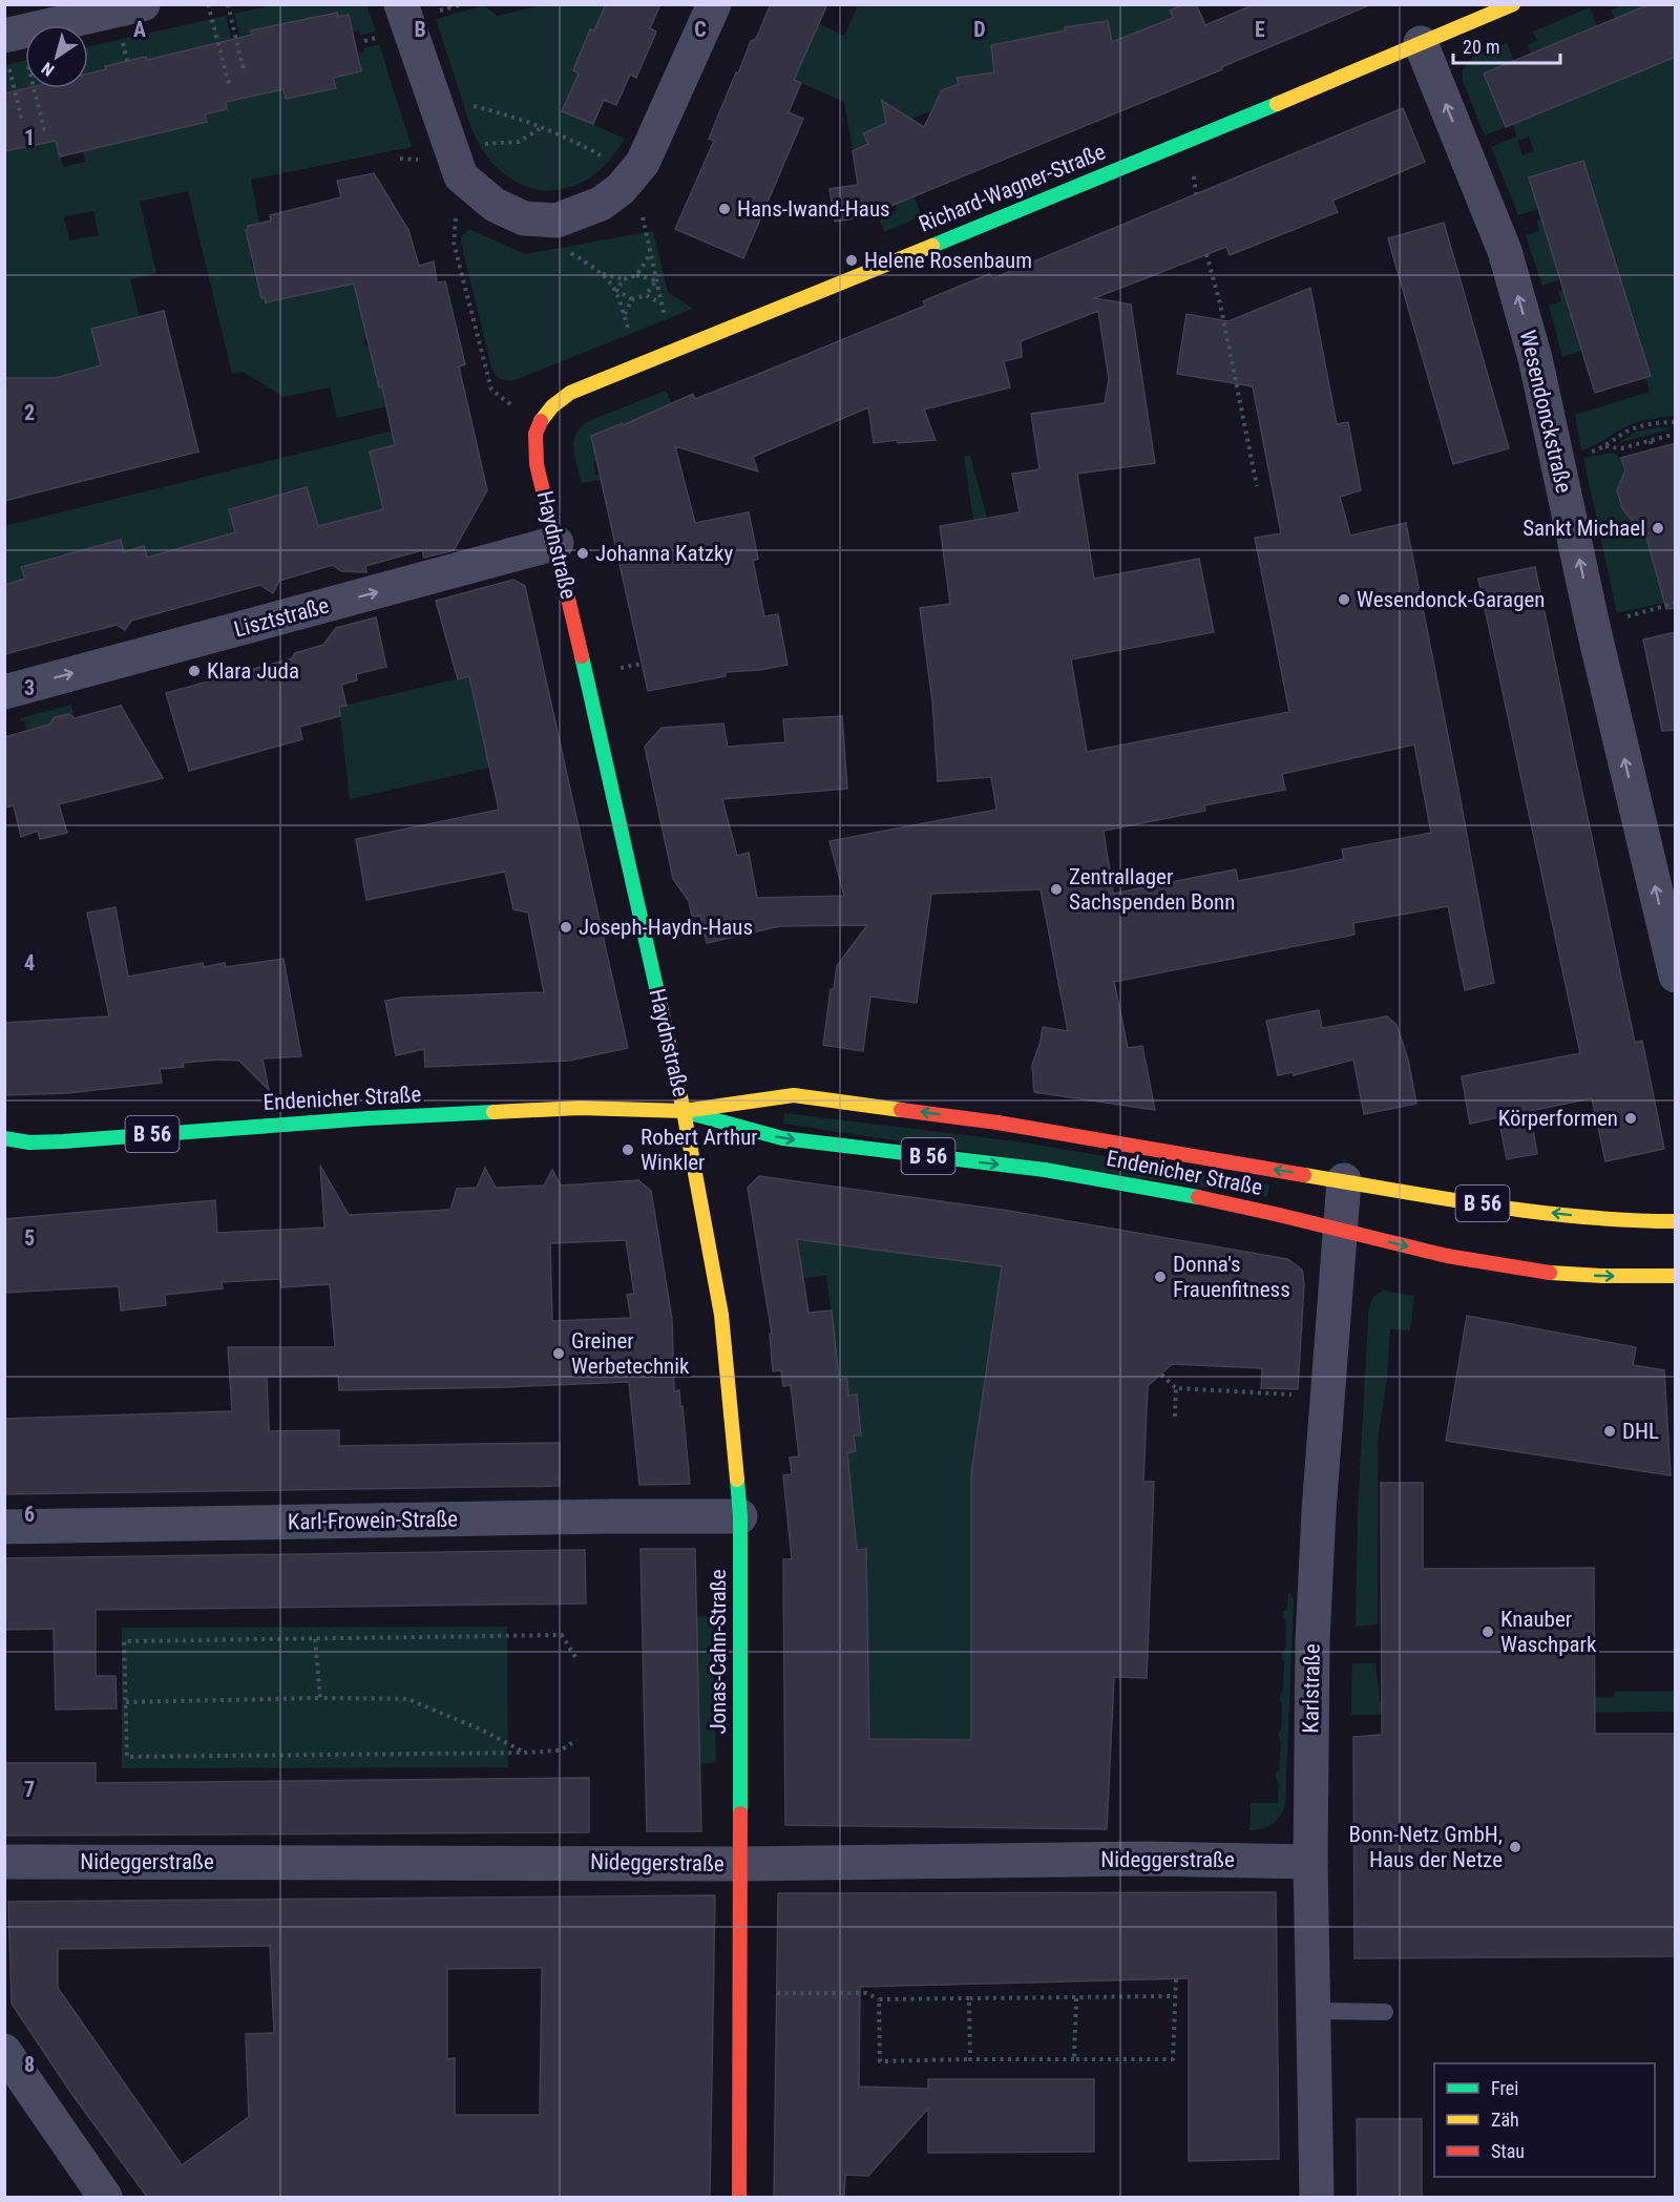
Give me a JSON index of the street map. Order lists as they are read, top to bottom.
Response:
{
  "streets": {
    "street": [
      "Richard-Wagner-Straße",
      "Wesendonckstraße",
      "Haydnstraße",
      "Lisztstraße",
      "Endenicher Straße",
      "B 56",
      "Karl-Frowein-Straße",
      "Jonas-Cahn-Straße",
      "Karlstraße",
      "Nideggerstraße"
    ]
  },
  "crossings": [
    ["Richard-Wagner-Straße", "Wesendonckstraße"],
    ["Richard-Wagner-Straße", "Haydnstraße"],
    ["Haydnstraße", "Lisztstraße"],
    ["Haydnstraße", "Endenicher Straße"],
    ["Haydnstraße", "Jonas-Cahn-Straße"],
    ["Endenicher Straße", "B 56"],
    ["Endenicher Straße", "Jonas-Cahn-Straße"],
    ["Endenicher Straße", "Karlstraße"],
    ["Karl-Frowein-Straße", "Jonas-Cahn-Straße"],
    ["Jonas-Cahn-Straße", "Nideggerstraße"],
    ["Karlstraße", "Nideggerstraße"]
  ],
  "one_way": ["Wesendonckstraße", "Lisztstraße"],
  "places": [
    "Hans-Iwand-Haus",
    "Helene Rosenbaum",
    "Sankt Michael",
    "Johanna Katzky",
    "Wesendonck-Garagen",
    "Klara Juda",
    "Zentrallager Sachspenden Bonn",
    "Joseph-Haydn-Haus",
    "Körperformen",
    "Robert Arthur Winkler",
    "Donna's Frauenfitness",
    "Greiner Werbetechnik",
    "DHL",
    "Knauber Waschpark",
    "Bonn-Netz GmbH, Haus der Netze"
  ],
  "legend": ["Frei", "Zäh", "Stau"],
  "scale_bar": "20 m",
  "north": "bottom left",
  "grid": {
    "columns": [
      "A",
      "B",
      "C",
      "D",
      "E"
    ],
    "rows": [
      "1",
      "2",
      "3",
      "4",
      "5",
      "6",
      "7",
      "8"
    ]
  }
}
